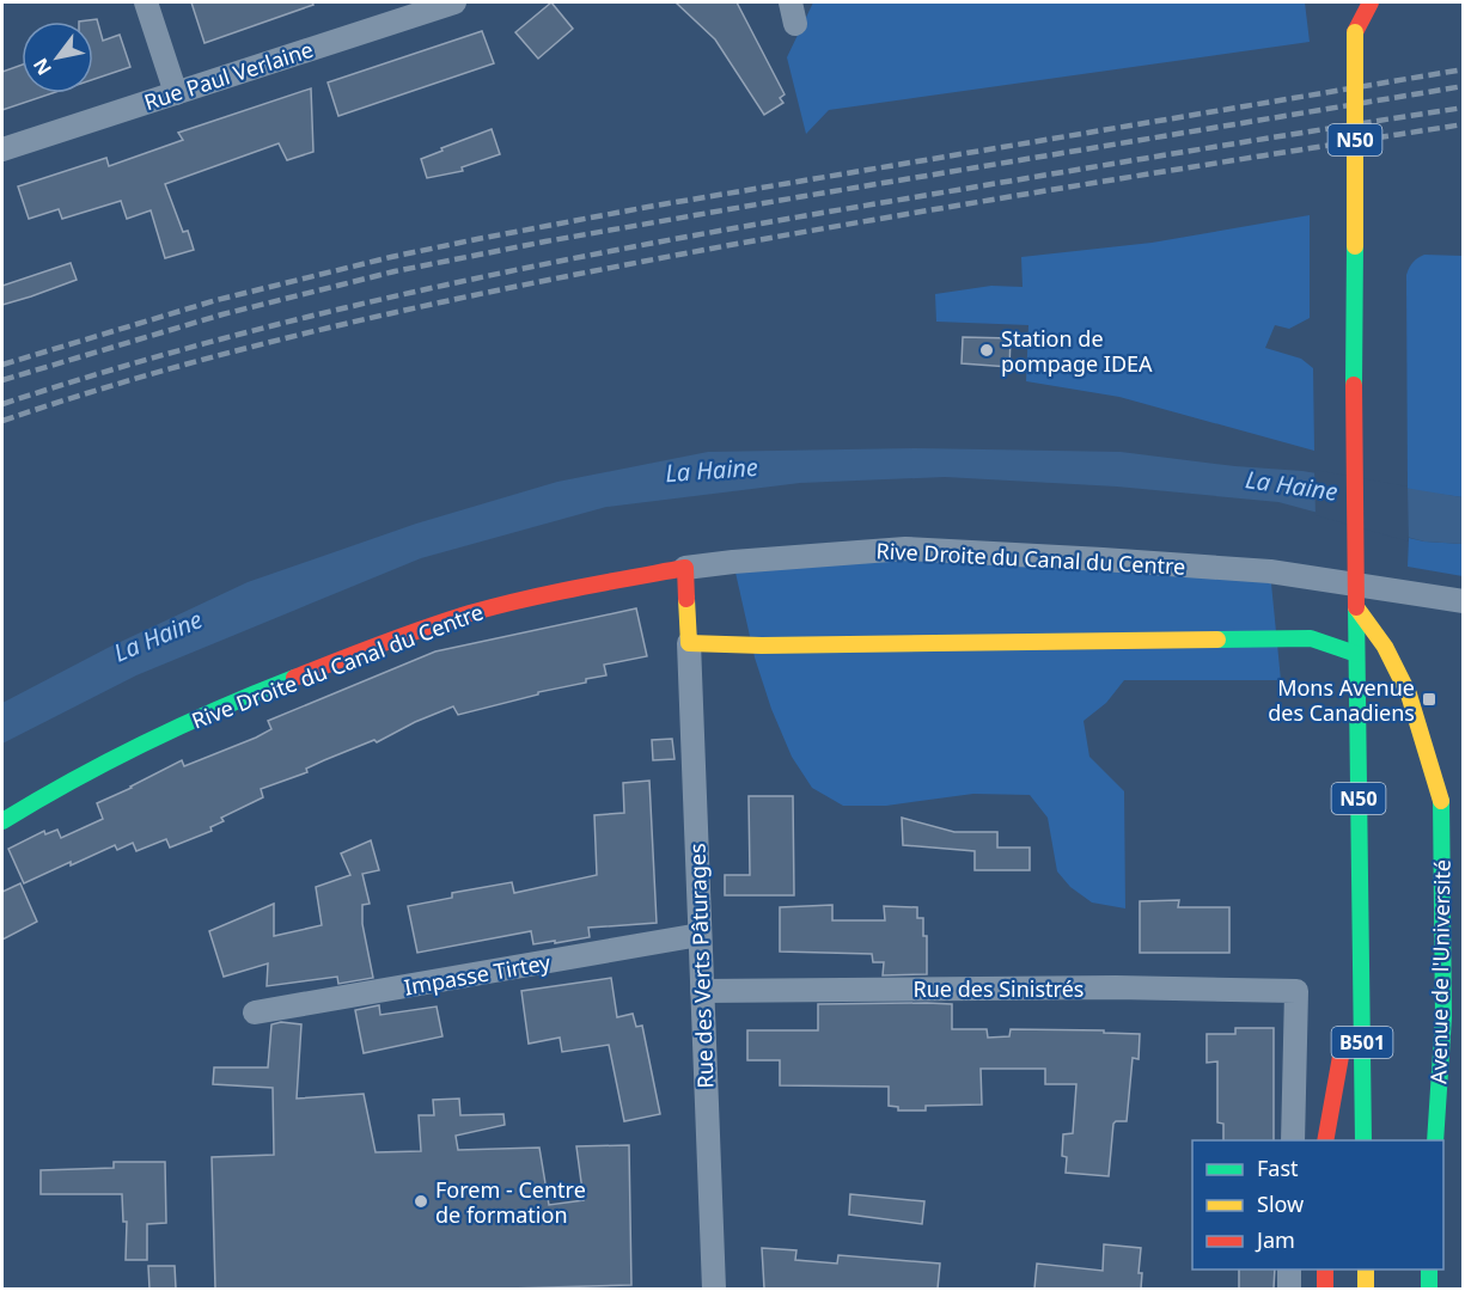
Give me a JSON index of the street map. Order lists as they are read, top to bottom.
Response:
{
  "streets": {
    "main road": [
      "N50",
      "Rive Droite du Canal du Centre",
      "Avenue de l'Université",
      "B501"
    ],
    "street": [
      "Rue Paul Verlaine",
      "Rue des Verts Pâturages",
      "Impasse Tirtey",
      "Rue des Sinistrés"
    ]
  },
  "crossings": [
    ["N50", "Avenue de l'Université"],
    ["N50", "B501"],
    ["Rue des Verts Pâturages", "Impasse Tirtey"],
    ["Rue des Verts Pâturages", "Rue des Sinistrés"]
  ],
  "water": ["La Haine"],
  "places": {
    "other": ["Station de pompage IDEA", "Forem - Centre de formation"],
    "transit": ["Mons Avenue des Canadiens"]
  },
  "legend": ["Fast", "Slow", "Jam"],
  "north": "bottom left"
}
